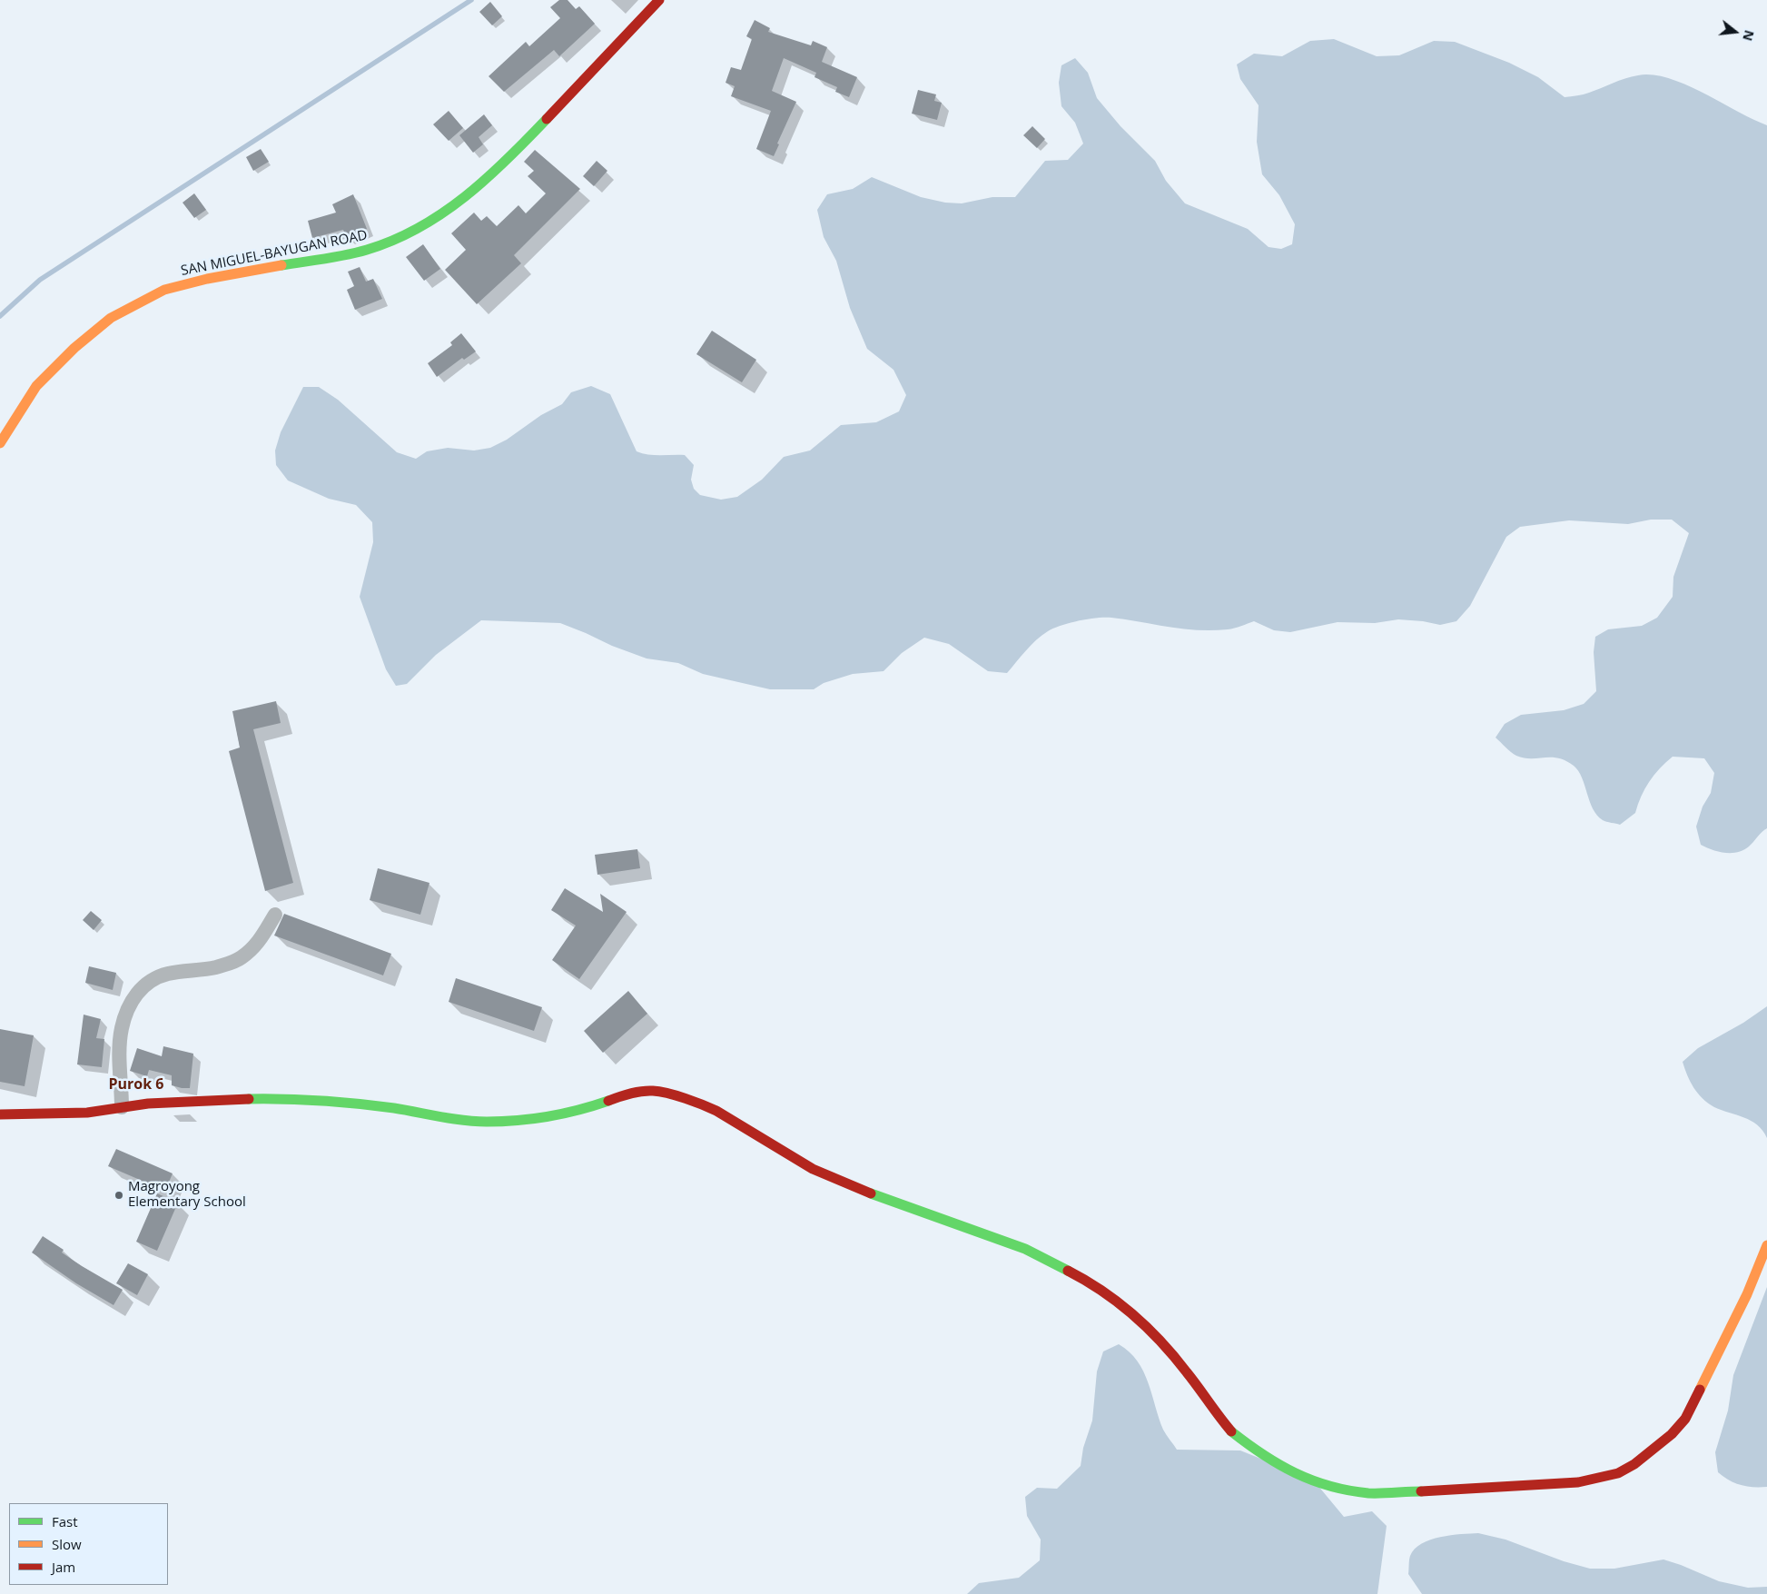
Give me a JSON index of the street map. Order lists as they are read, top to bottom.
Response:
{
  "streets": {
    "street": ["SAN MIGUEL-BAYUGAN ROAD"]
  },
  "districts": ["Purok 6"],
  "places": ["Magroyong Elementary School"],
  "legend": ["Fast", "Slow", "Jam"],
  "north": "right"
}
